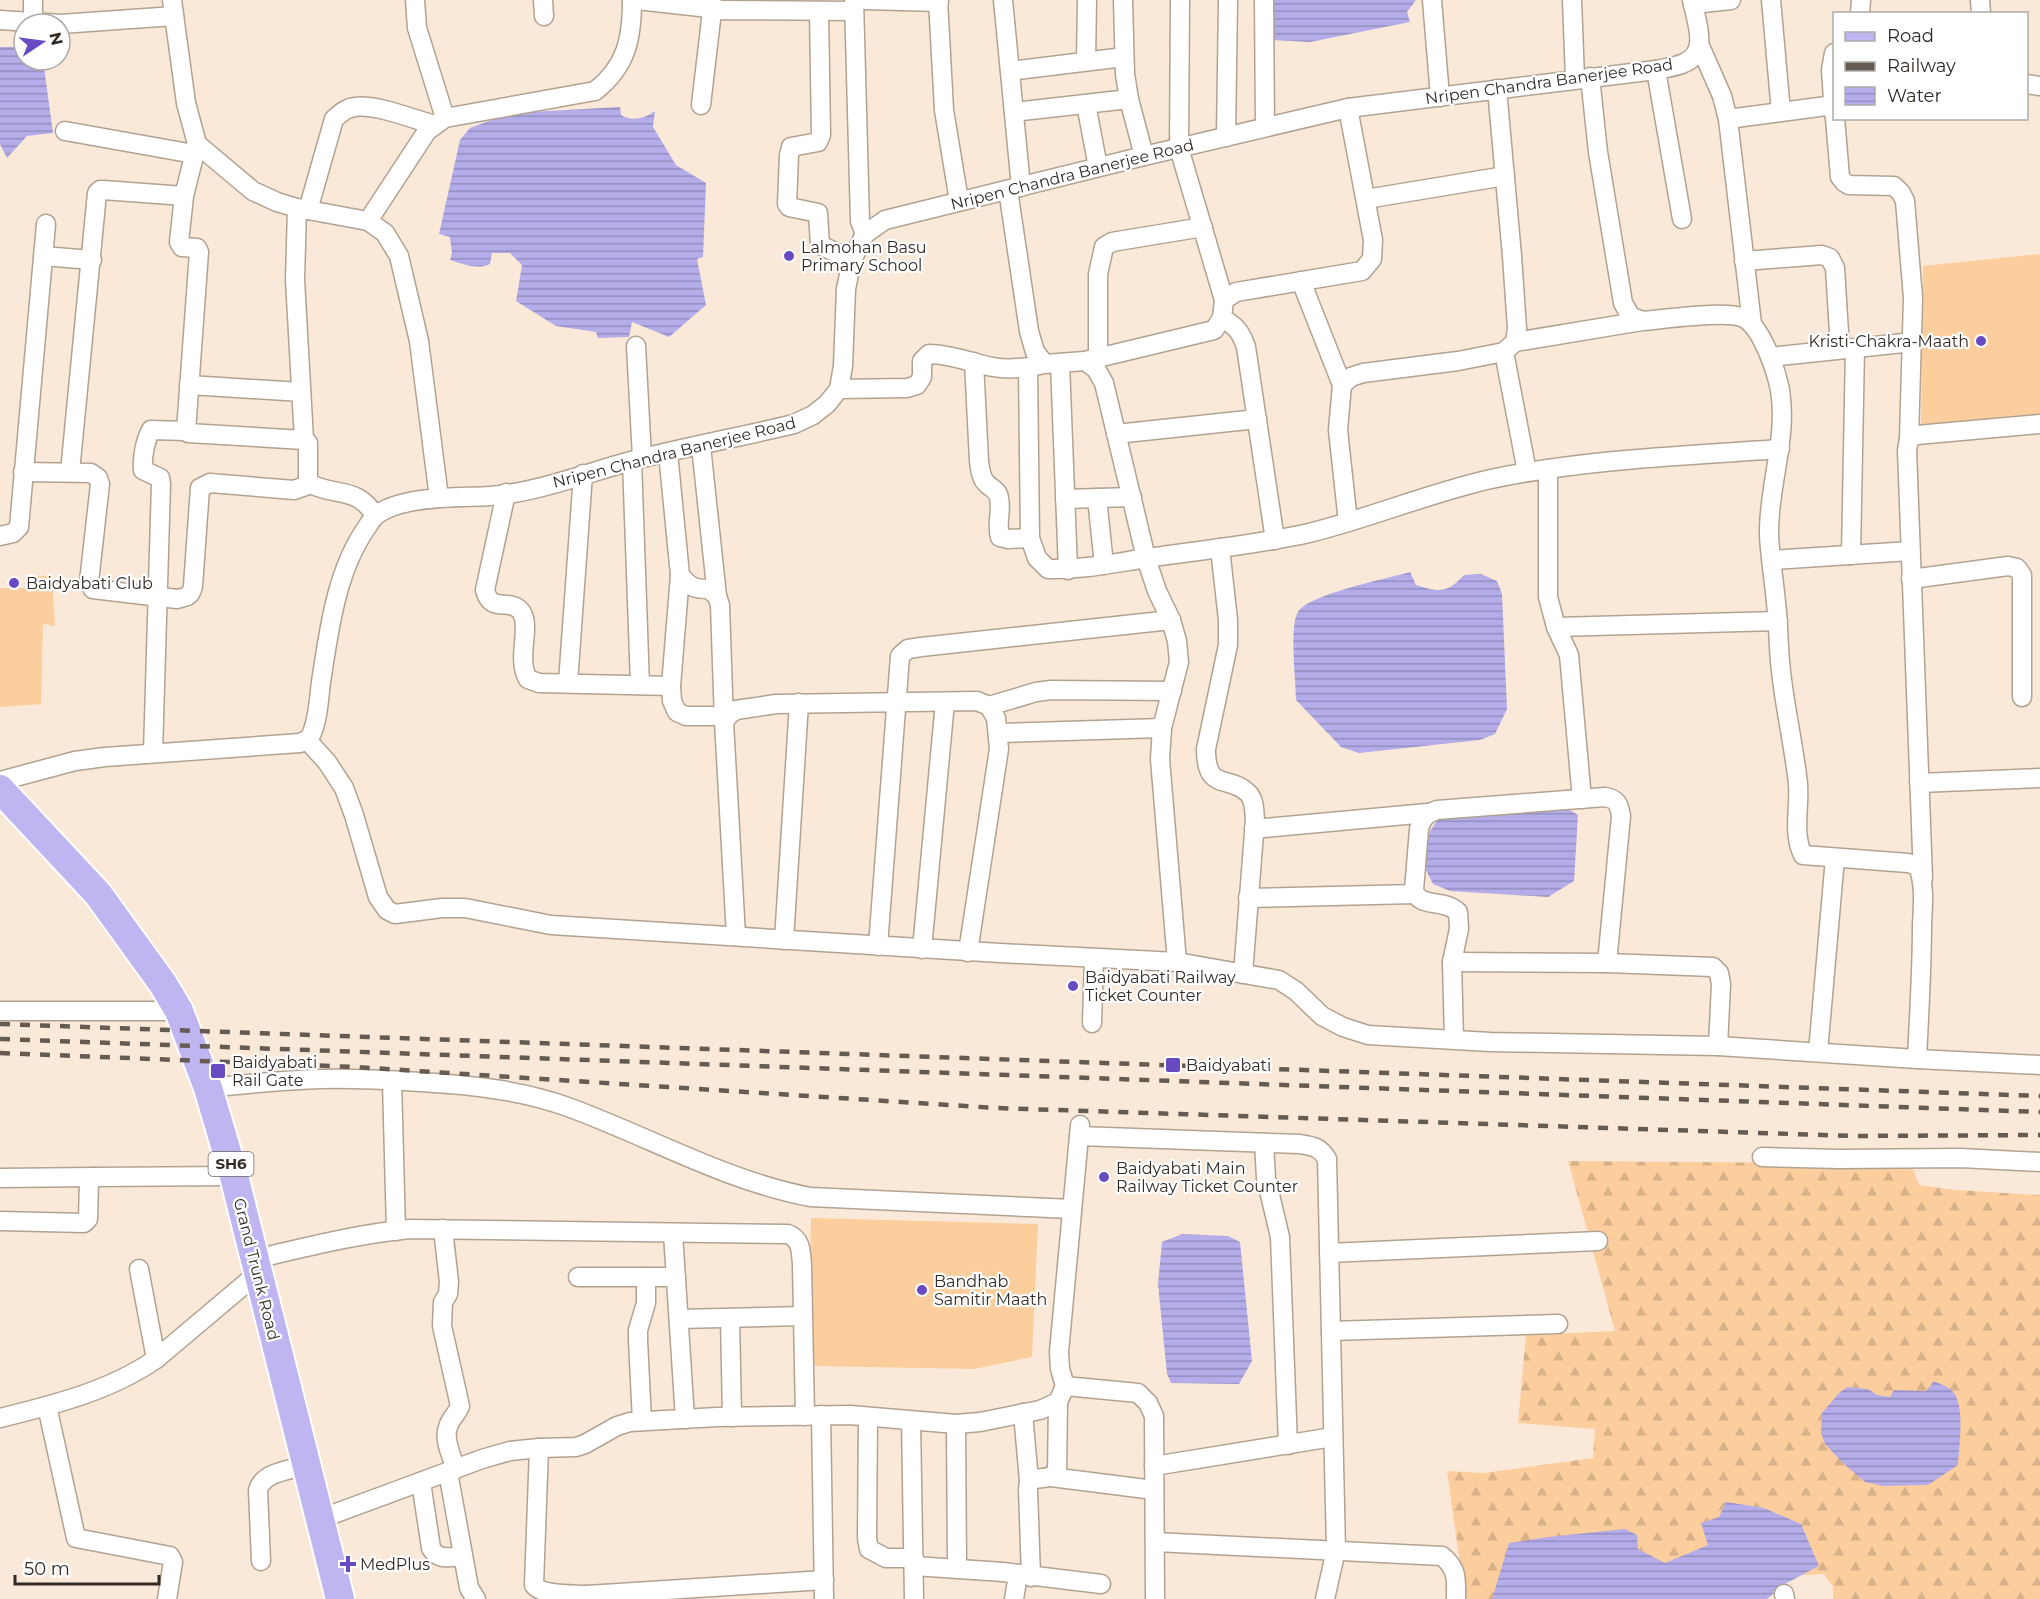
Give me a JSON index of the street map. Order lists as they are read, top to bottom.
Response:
{
  "streets": {
    "main road": ["SH6", "Grand Trunk Road"],
    "street": ["Nripen Chandra Banerjee Road"]
  },
  "places": {
    "other": [
      "Lalmohan Basu Primary School",
      "Kristi-Chakra-Maath",
      "Baidyabati Club",
      "Baidyabati Railway Ticket Counter",
      "Baidyabati Main Railway Ticket Counter",
      "Bandhab Samitir Maath"
    ],
    "transit": ["Baidyabati", "Baidyabati Rail Gate"],
    "health": ["MedPlus"]
  },
  "legend": ["Road", "Railway", "Water"],
  "scale_bar": "50 m",
  "north": "right"
}
